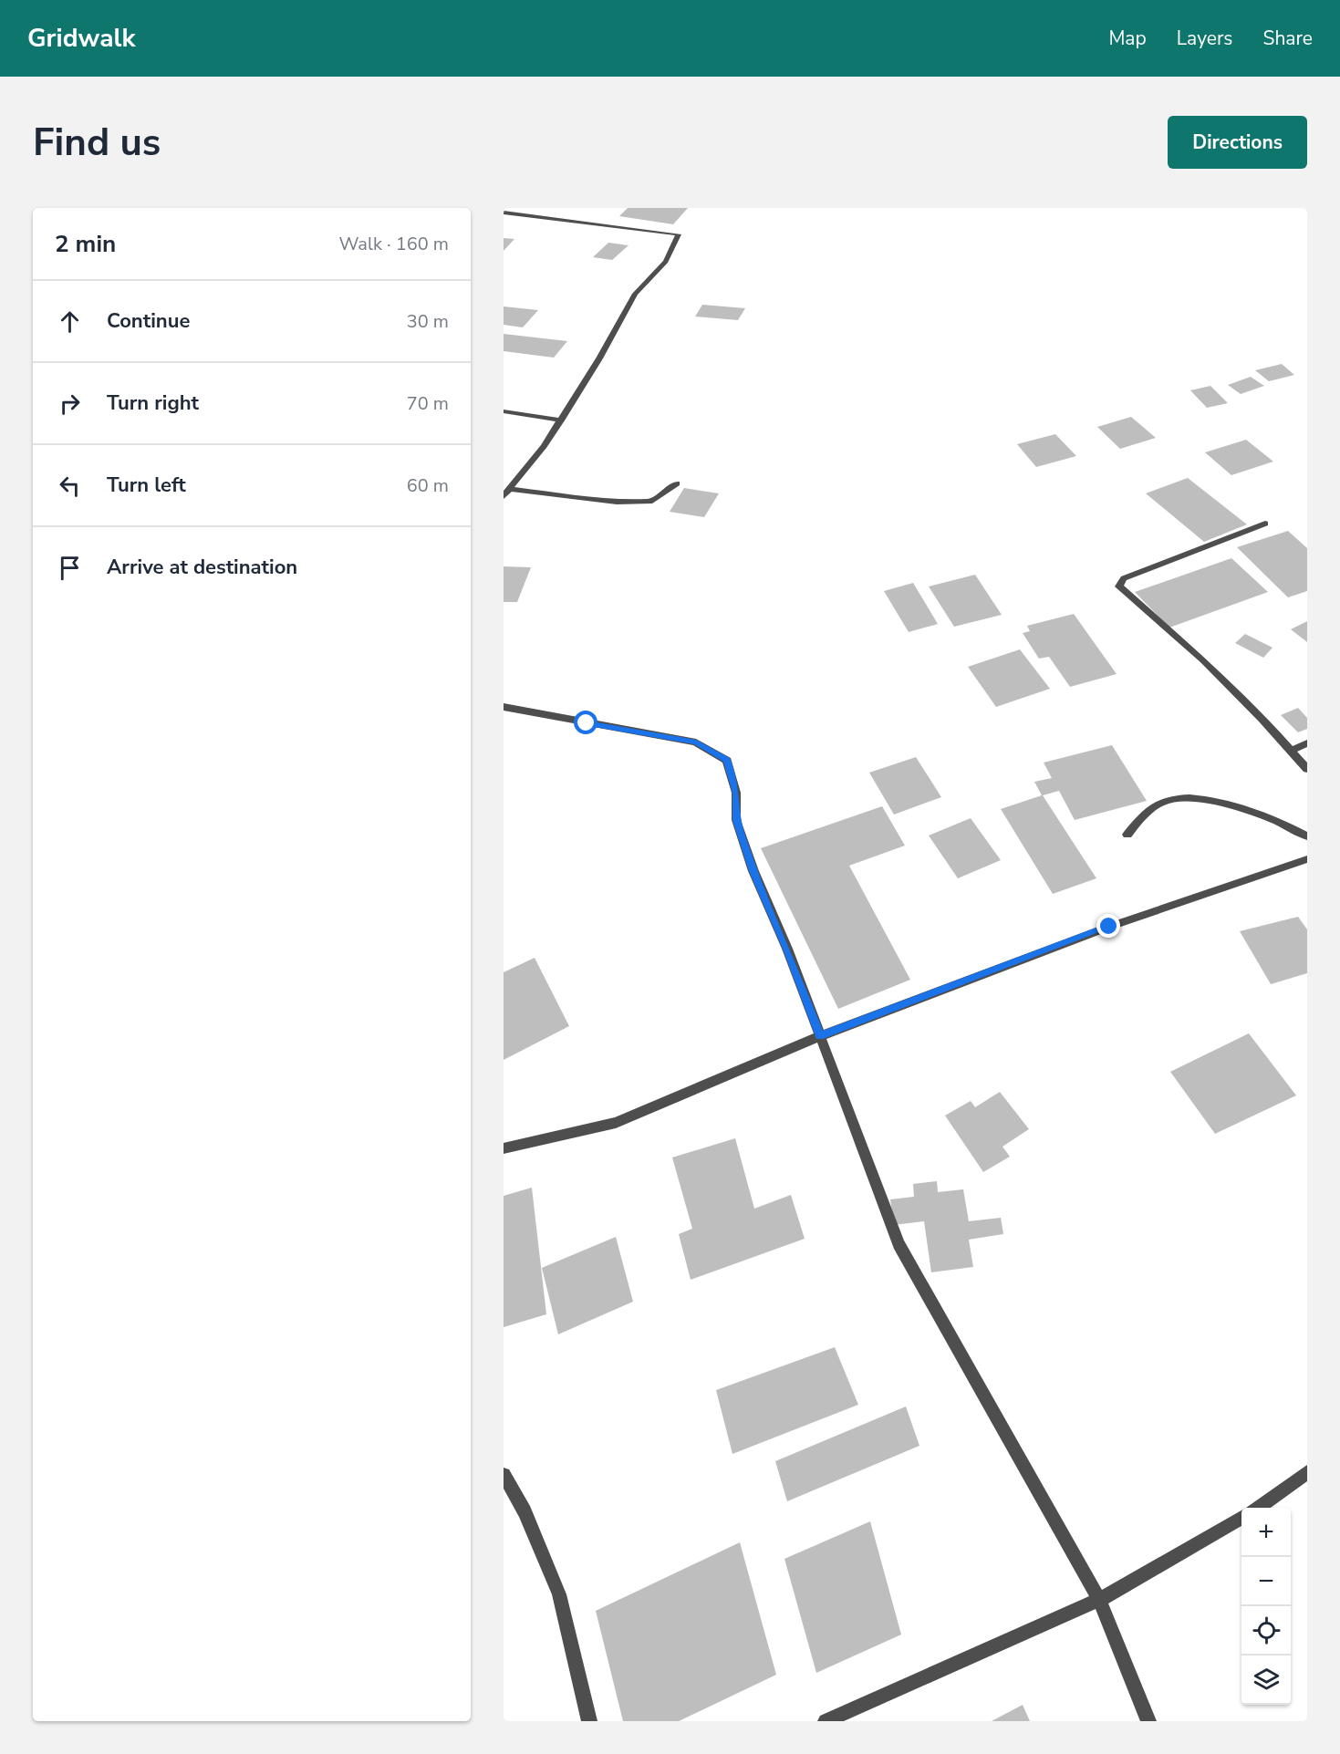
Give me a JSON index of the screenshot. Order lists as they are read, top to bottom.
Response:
{
  "page": {
    "header": "Gridwalk",
    "nav": ["Map", "Layers", "Share"],
    "buttons": "Directions",
    "title": "Find us",
    "heading": ["2 min", "Walk · 160 m"],
    "list": [
      ["Continue", "30 m"],
      ["Turn right", "70 m"],
      ["Turn left", "60 m"],
      "Arrive at destination"
    ],
    "map_buttons": ["+", "−"]
  }
}
